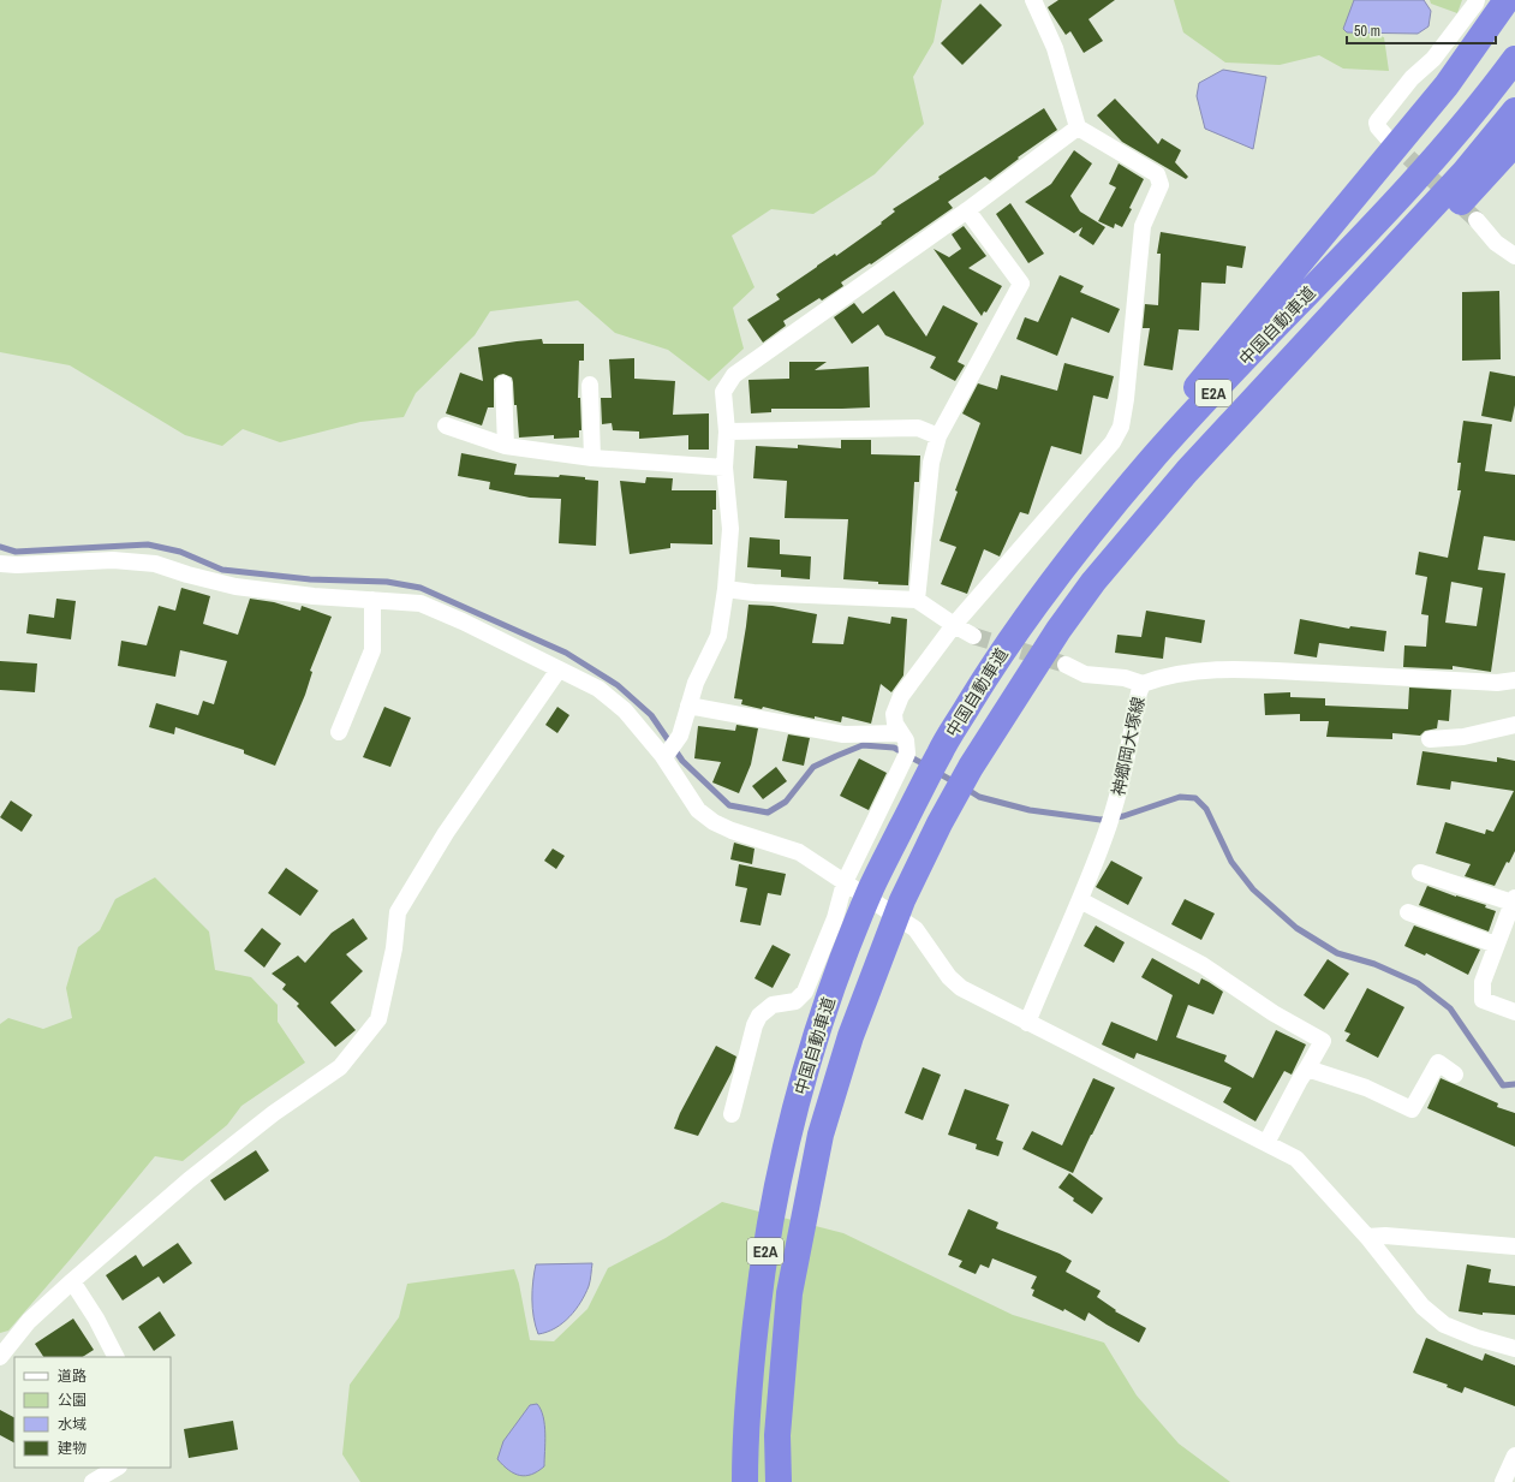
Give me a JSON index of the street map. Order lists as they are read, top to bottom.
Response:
{
  "streets": {
    "highway": ["中国自動車道", "E2A"],
    "street": ["神郷岡大塚線"]
  },
  "legend": [
    "道路",
    "公園",
    "水域",
    "建物"
  ],
  "scale_bar": "50 m"
}
